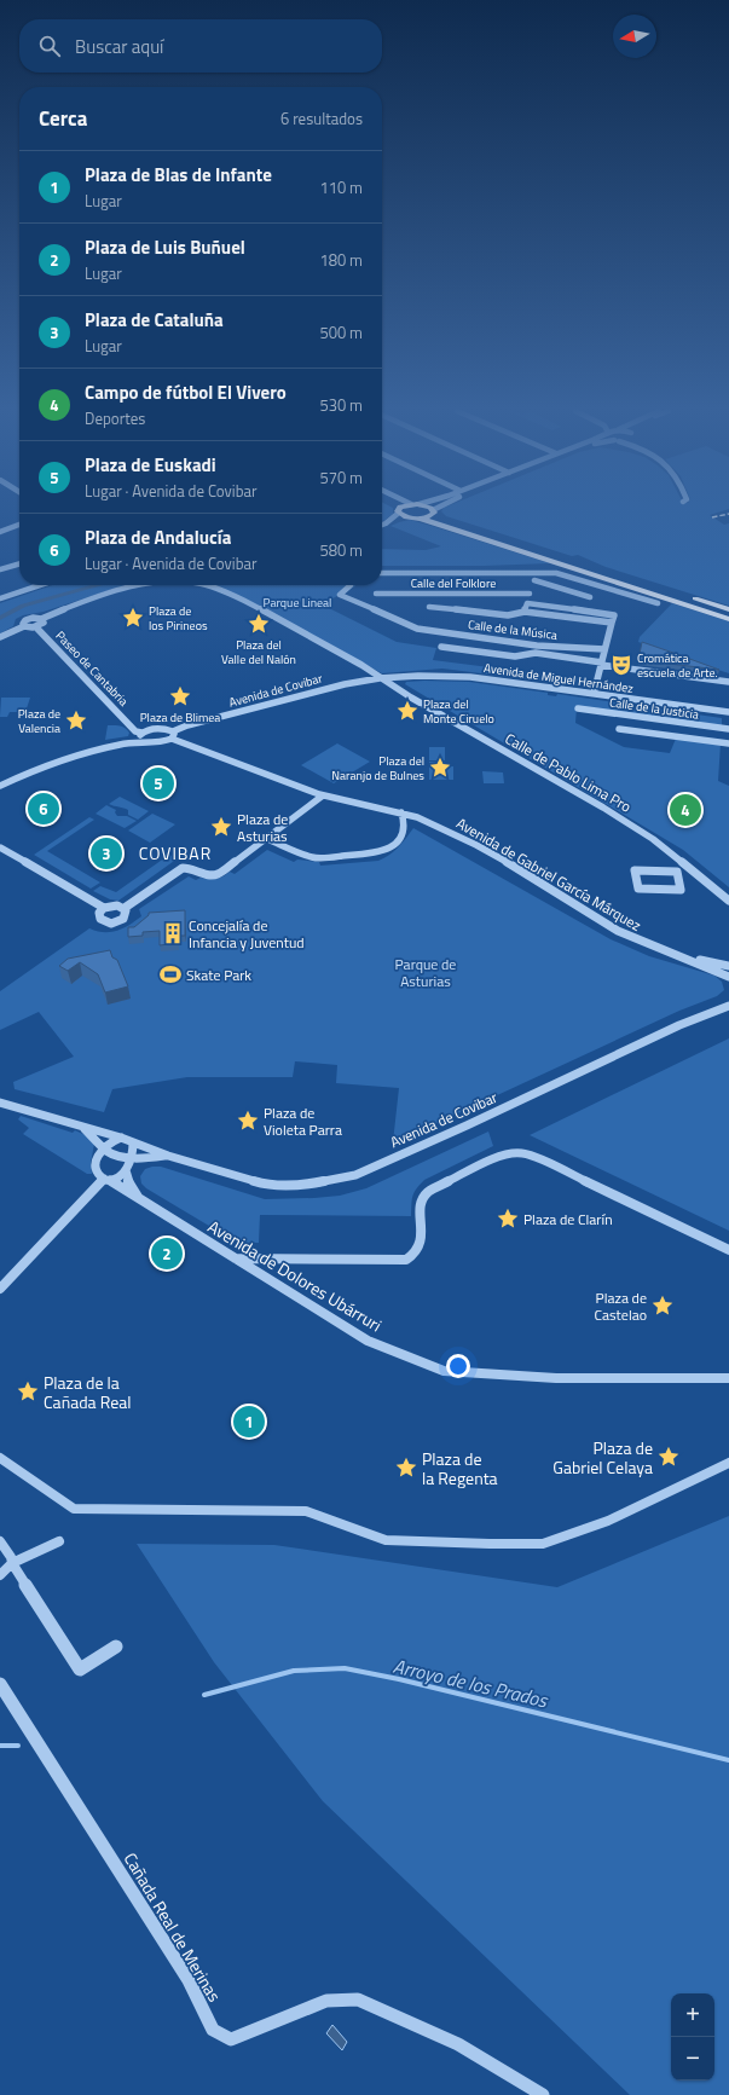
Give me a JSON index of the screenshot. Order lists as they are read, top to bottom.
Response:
{
  "streets": {
    "street": [
      "Calle del Folklore",
      "Calle de la Música",
      "Paseo de Cantabria",
      "Avenida de Miguel Hernández",
      "Avenida de Covibar",
      "Calle de la Justicia",
      "Calle de Pablo Lima Pro",
      "Avenida de Gabriel García Márquez",
      "Avenida de Dolores Ubárruri",
      "Cañada Real de Merinas"
    ]
  },
  "crossings": [
    ["Avenida de Miguel Hernández", "Avenida de Covibar"],
    ["Avenida de Miguel Hernández", "Calle de Pablo Lima Pro"],
    ["Avenida de Covibar", "Calle de Pablo Lima Pro"],
    ["Avenida de Covibar", "Avenida de Gabriel García Márquez"]
  ],
  "districts": ["COVIBAR"],
  "water": ["Arroyo de los Prados"],
  "parks": ["Parque Lineal", "Parque de Asturias"],
  "places": {
    "place": [
      "Plaza de los Pirineos",
      "Plaza del Valle del Nalón",
      "Plaza de Blimea",
      "Plaza del Monte Ciruelo",
      "Plaza de Valencia",
      "Plaza del Naranjo de Bulnes",
      "Plaza de Asturias",
      "Plaza de Violeta Parra",
      "Plaza de Clarín",
      "Plaza de Castelao",
      "Plaza de la Cañada Real",
      "Plaza de Gabriel Celaya",
      "Plaza de la Regenta"
    ],
    "theatre": ["Cromática escuela de Arte."],
    "building": ["Concejalía de Infancia y Juventud"],
    "sports": ["Skate Park"]
  },
  "north": "left",
  "page": {
    "search": "Buscar aquí",
    "heading": ["Cerca", "6 resultados"],
    "list": [
      {
        "mark": "1",
        "name": "Plaza de Blas de Infante",
        "note": "Lugar",
        "value": "110 m"
      },
      {
        "mark": "2",
        "name": "Plaza de Luis Buñuel",
        "note": "Lugar",
        "value": "180 m"
      },
      {
        "mark": "3",
        "name": "Plaza de Cataluña",
        "note": "Lugar",
        "value": "500 m"
      },
      {
        "mark": "4",
        "name": "Campo de fútbol El Vivero",
        "note": "Deportes",
        "value": "530 m"
      },
      {
        "mark": "5",
        "name": "Plaza de Euskadi",
        "note": "Lugar · Avenida de Covibar",
        "value": "570 m"
      },
      {
        "mark": "6",
        "name": "Plaza de Andalucía",
        "note": "Lugar · Avenida de Covibar",
        "value": "580 m"
      }
    ],
    "pins": [
      "5",
      "6",
      "4",
      "3",
      "2",
      "1"
    ],
    "map_buttons": ["+", "−"]
  }
}
